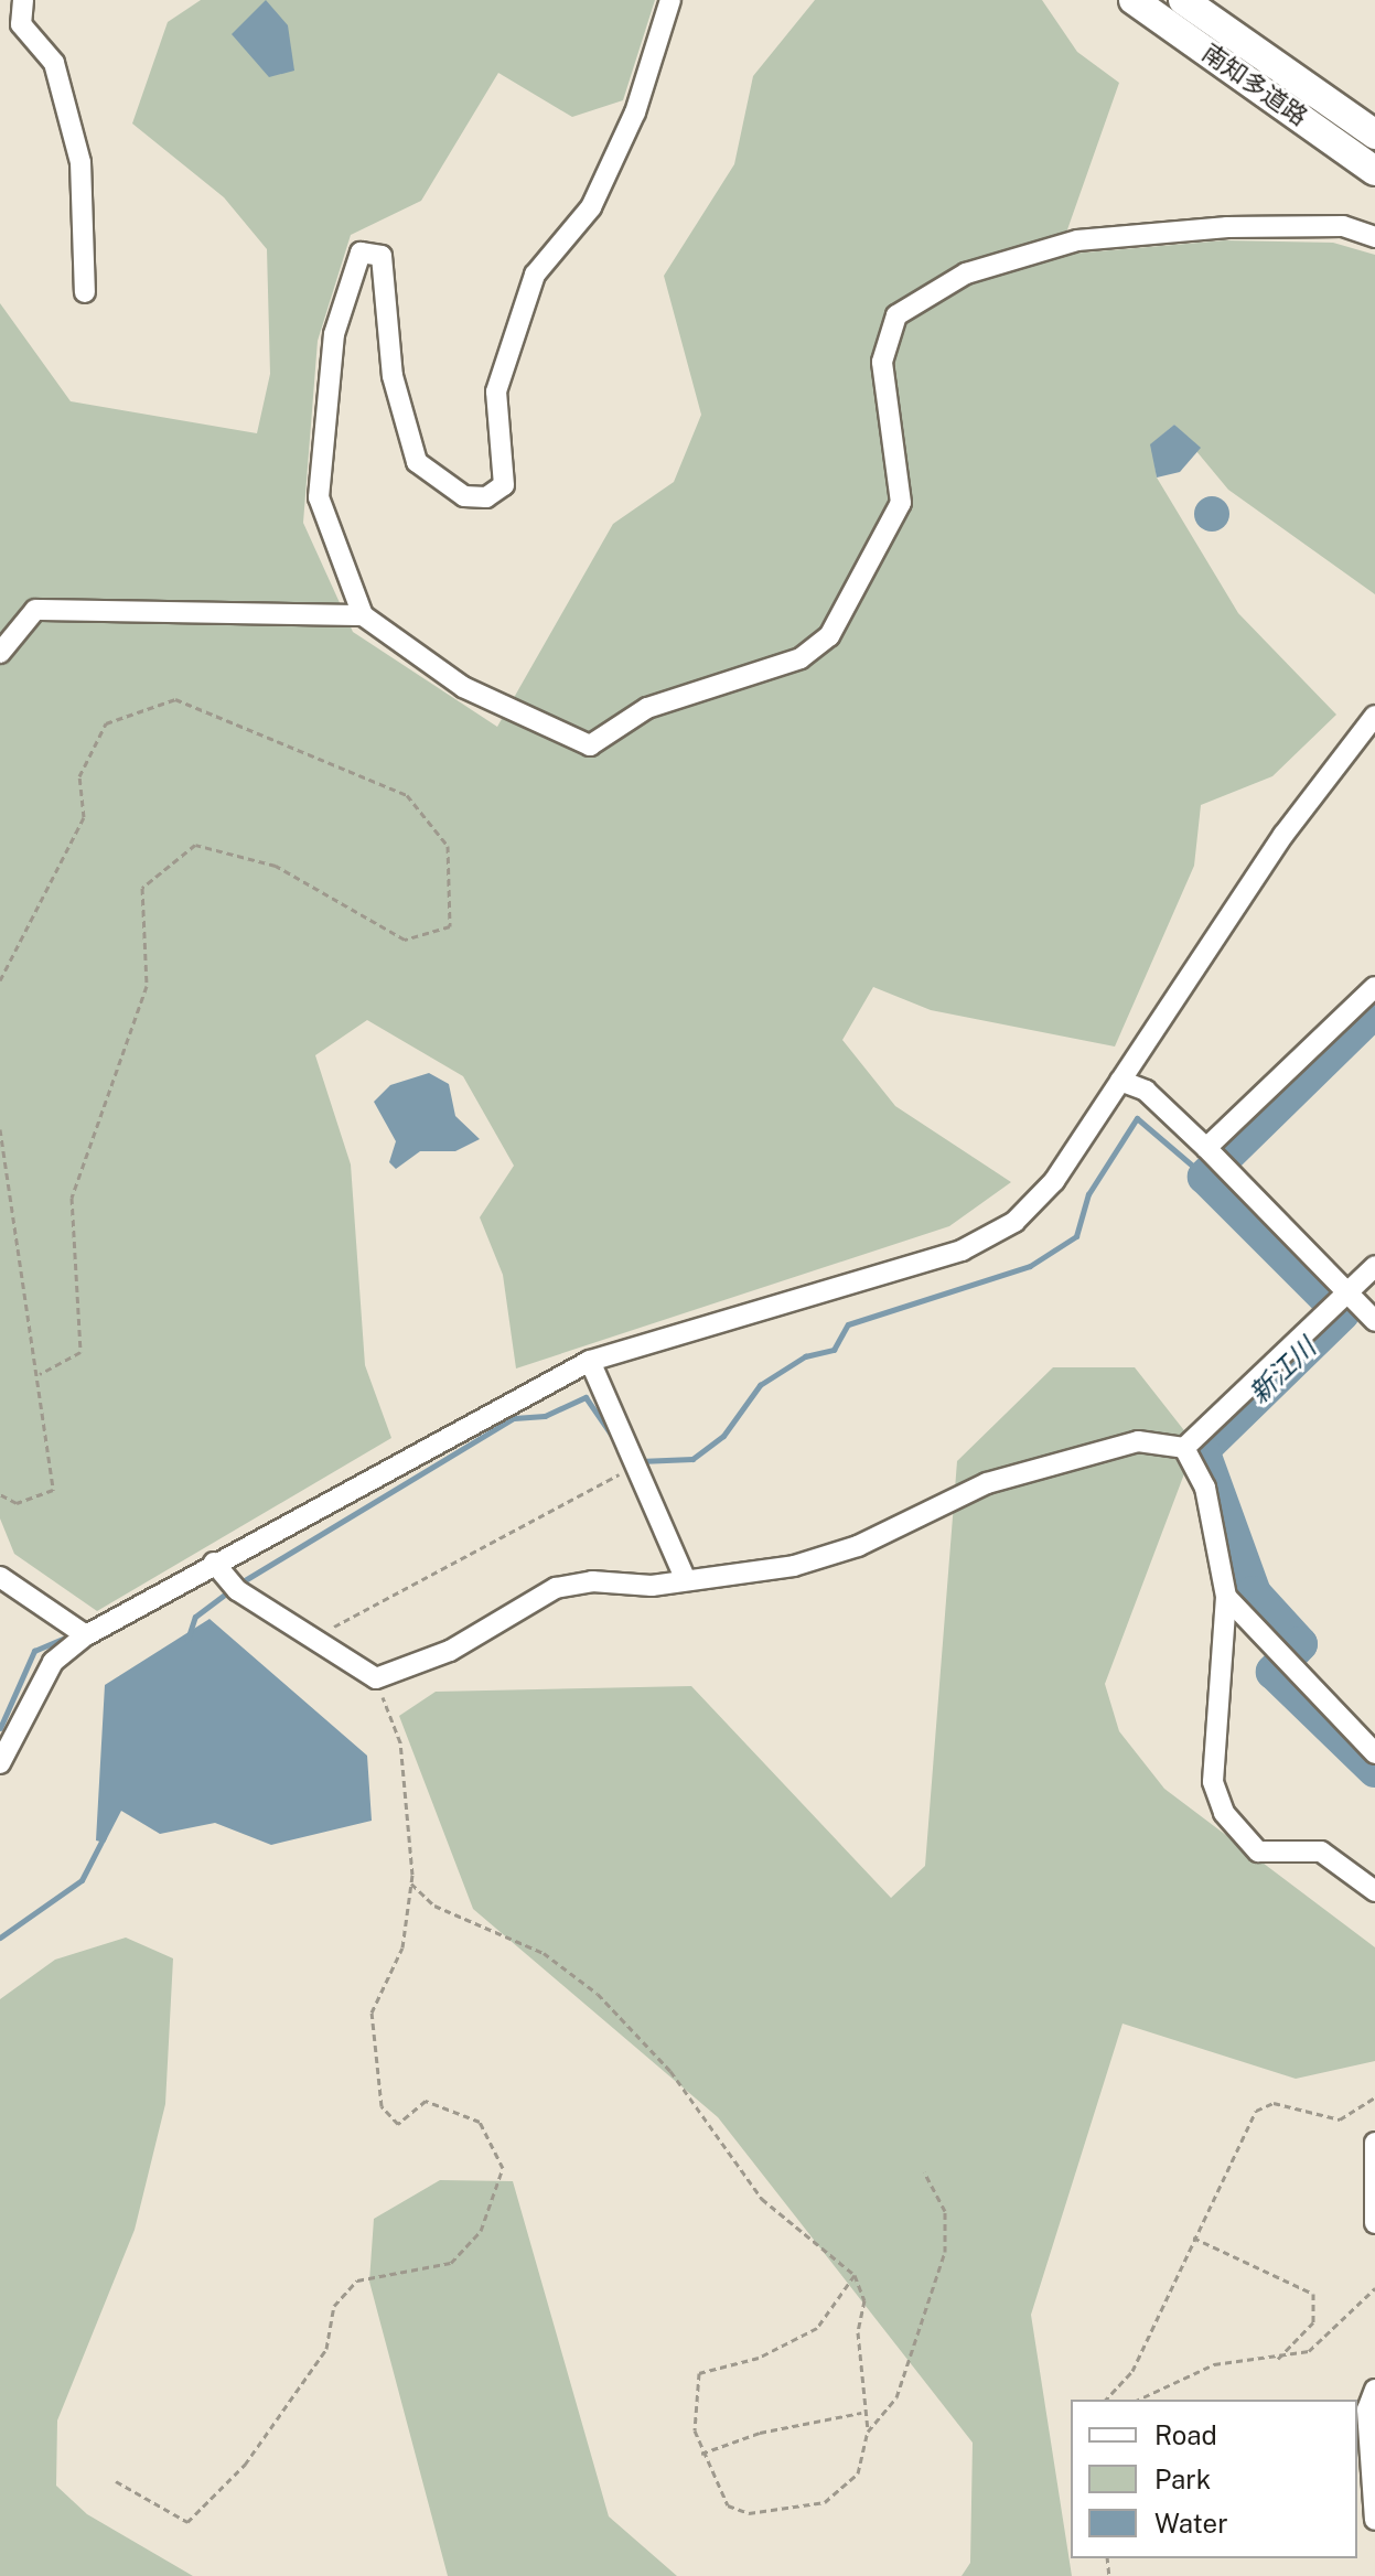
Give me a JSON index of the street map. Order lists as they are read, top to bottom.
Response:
{
  "streets": {
    "highway": ["南知多道路"]
  },
  "water": ["新江川"],
  "legend": ["Road", "Park", "Water"]
}
